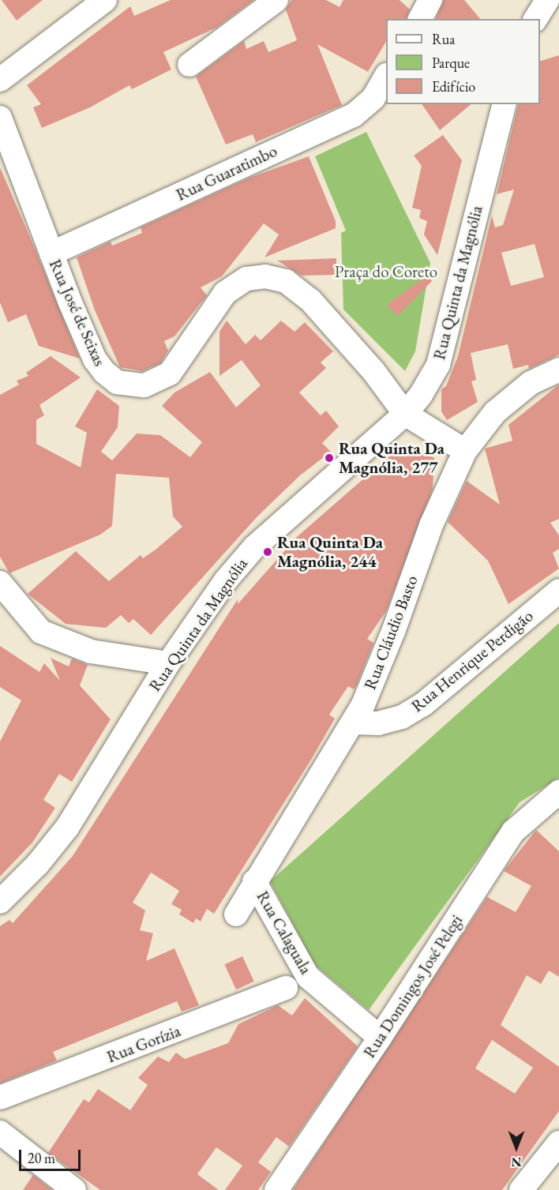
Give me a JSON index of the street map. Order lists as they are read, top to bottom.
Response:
{
  "streets": {
    "street": [
      "Rua Guaratimbo",
      "Rua Quinta da Magnólia",
      "Rua José de Seixas",
      "Rua Cláudio Basto",
      "Rua Henrique Perdigão",
      "Rua Calaguala",
      "Rua Domingos José Pelegi",
      "Rua Gorízia"
    ]
  },
  "crossings": [
    ["Rua Guaratimbo", "Rua José de Seixas"],
    ["Rua Quinta da Magnólia", "Rua José de Seixas"],
    ["Rua José de Seixas", "Rua Cláudio Basto"],
    ["Rua Cláudio Basto", "Rua Henrique Perdigão"],
    ["Rua Cláudio Basto", "Rua Calaguala"],
    ["Rua Calaguala", "Rua Domingos José Pelegi"]
  ],
  "parks": ["Praça do Coreto"],
  "places": ["Rua Quinta Da Magnólia, 277", "Rua Quinta Da Magnólia, 244"],
  "legend": ["Rua", "Parque", "Edifício"],
  "scale_bar": "20 m",
  "north": "bottom"
}
